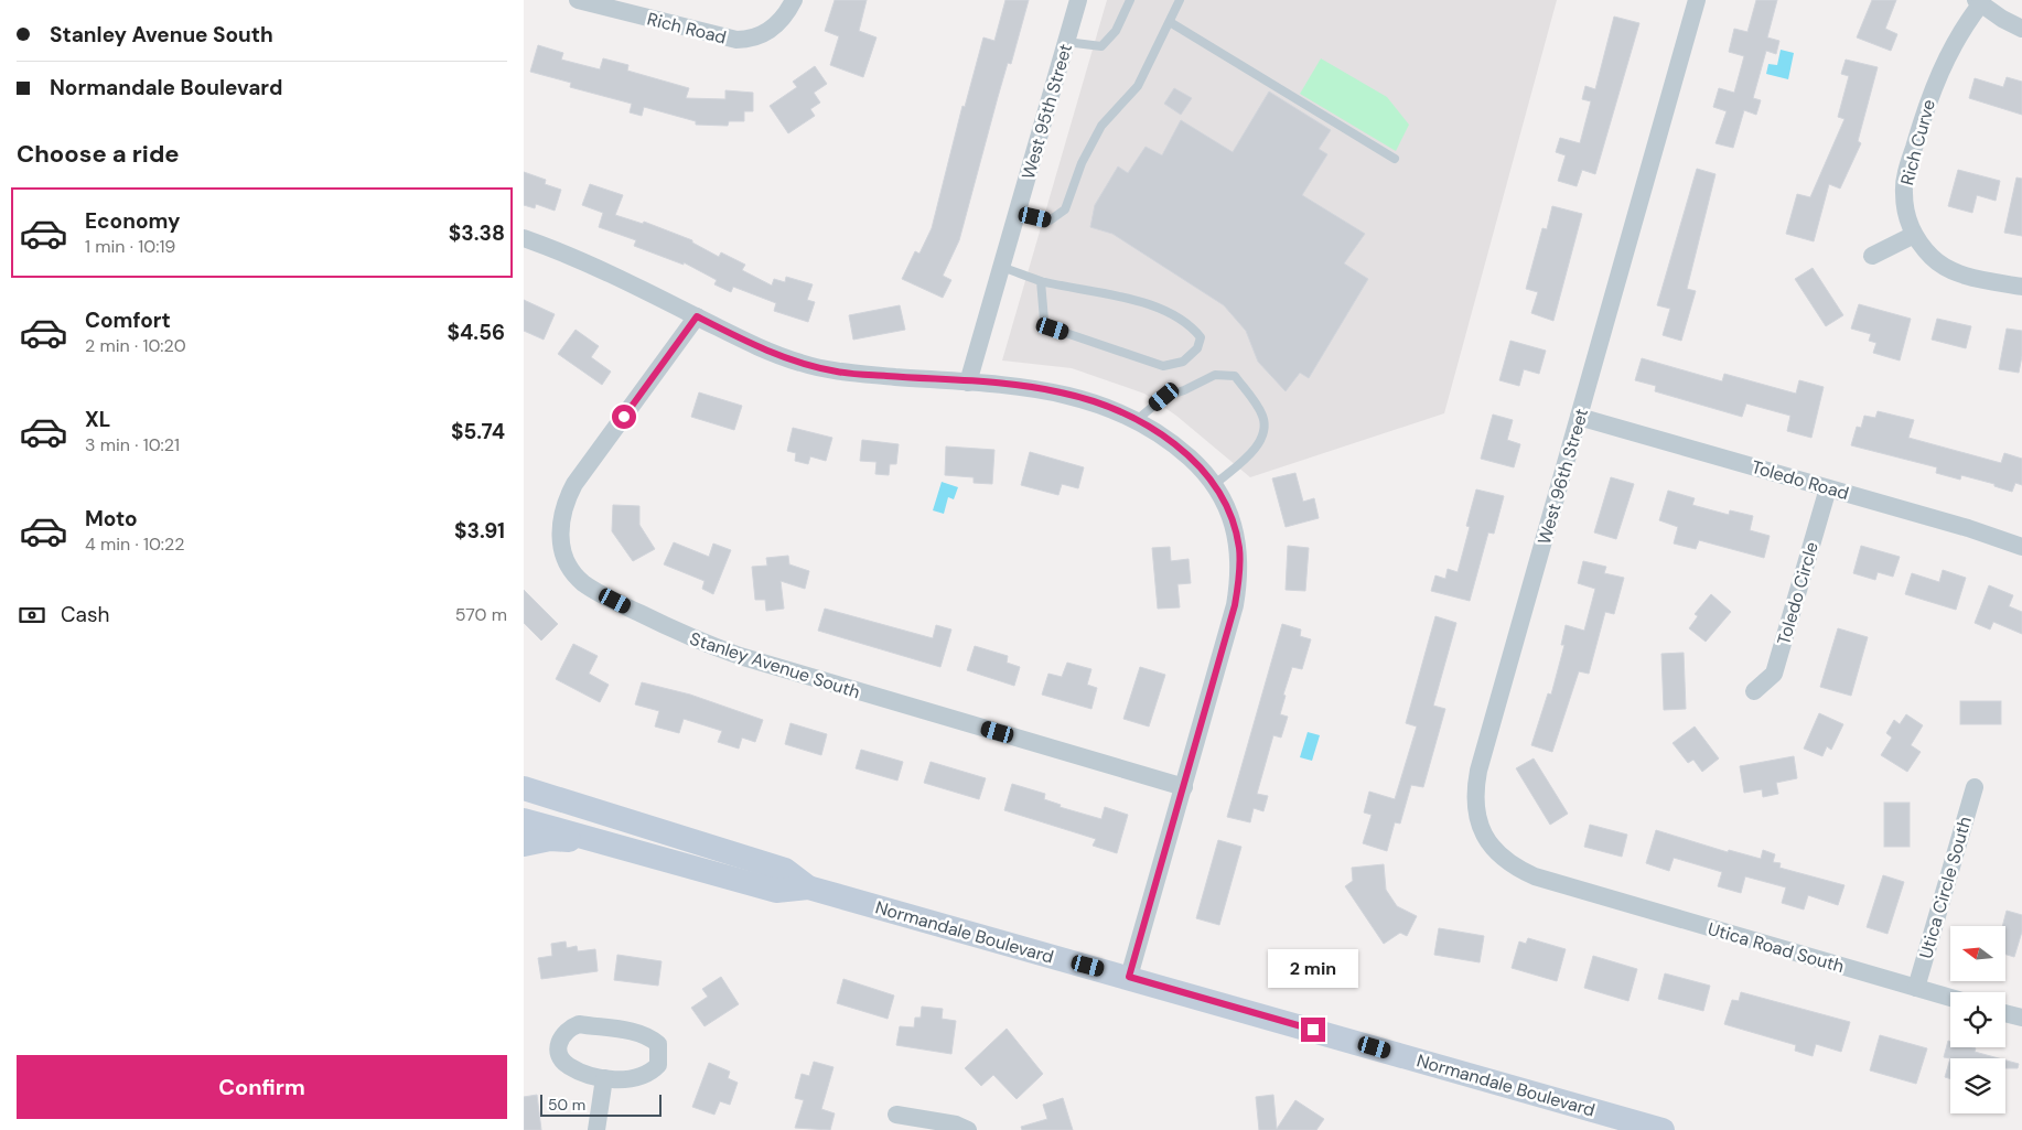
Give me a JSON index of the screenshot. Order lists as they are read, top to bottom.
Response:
{
  "streets": {
    "main road": ["Normandale Boulevard"],
    "street": [
      "Rich Road",
      "West 95th Street",
      "Rich Curve",
      "West 96th Street",
      "Toledo Road",
      "Toledo Circle",
      "Stanley Avenue South",
      "Utica Circle South",
      "Utica Road South"
    ]
  },
  "crossings": [
    ["West 96th Street", "Toledo Road"],
    ["West 96th Street", "Utica Road South"],
    ["Toledo Road", "Toledo Circle"],
    ["Utica Circle South", "Utica Road South"]
  ],
  "scale_bar": "50 m",
  "north": "left",
  "page": {
    "banner": ["Stanley Avenue South", "Normandale Boulevard"],
    "heading": "Choose a ride",
    "list": [
      {
        "name": "Economy",
        "note": "1 min · 10:19",
        "value": "$3.38"
      },
      {
        "name": "Comfort",
        "note": "2 min · 10:20",
        "value": "$4.56"
      },
      {
        "name": "XL",
        "note": "3 min · 10:21",
        "value": "$5.74"
      },
      {
        "name": "Moto",
        "note": "4 min · 10:22",
        "value": "$3.91"
      }
    ],
    "pay": ["Cash", "570 m"],
    "bubble": "2 min",
    "buttons": "Confirm",
    "scale": "50 m"
  }
}
